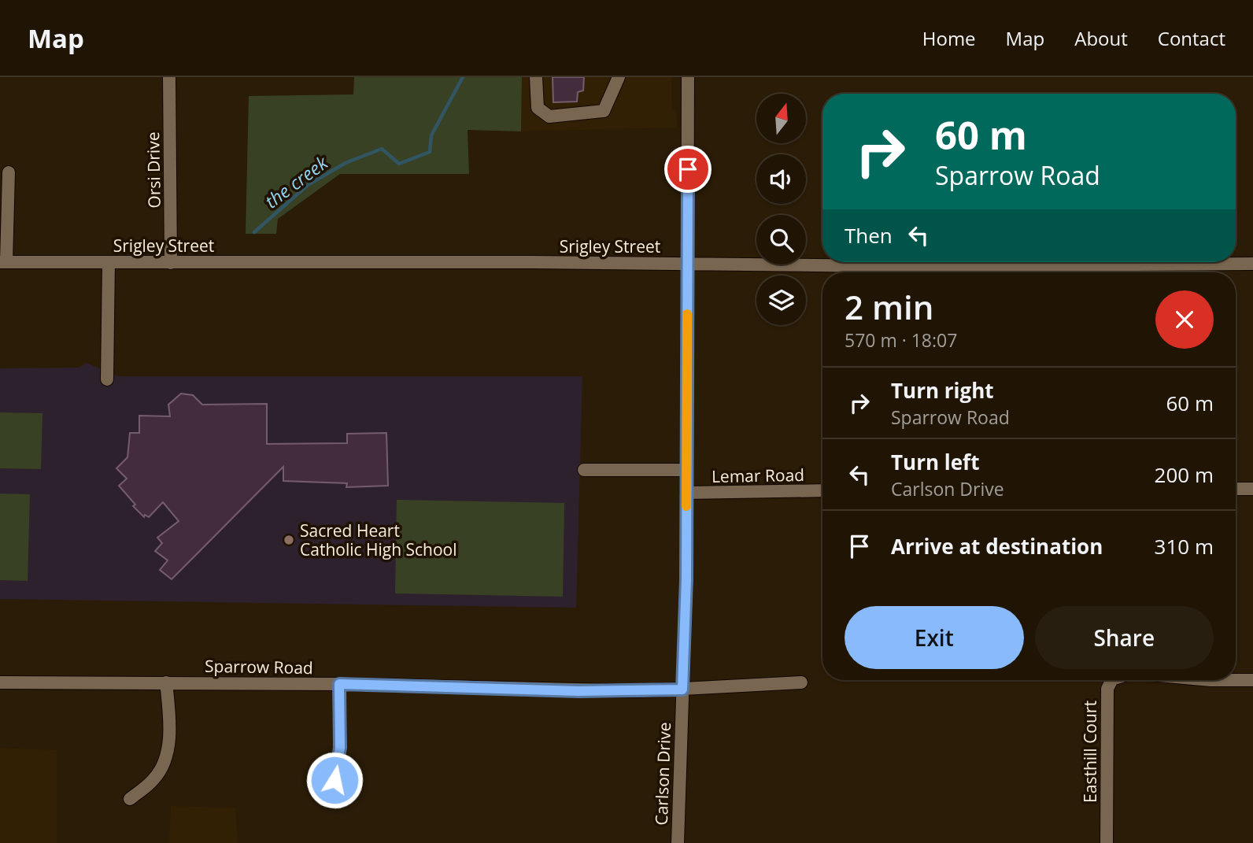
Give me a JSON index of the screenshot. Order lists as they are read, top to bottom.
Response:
{
  "streets": {
    "street": [
      "Orsi Drive",
      "Srigley Street",
      "Lemar Road",
      "Sparrow Road",
      "Easthill Court",
      "Carlson Drive"
    ]
  },
  "crossings": [
    ["Orsi Drive", "Srigley Street"],
    ["Srigley Street", "Carlson Drive"],
    ["Lemar Road", "Carlson Drive"],
    ["Sparrow Road", "Carlson Drive"]
  ],
  "water": ["the creek"],
  "places": ["Sacred Heart Catholic High School"],
  "north": "top",
  "page": {
    "header": "Map",
    "nav": [
      "Home",
      "Map",
      "About",
      "Contact"
    ],
    "turn": ["60 m", "Sparrow Road"],
    "then": "Then",
    "heading": ["2 min", "570 m · 18:07"],
    "list": [
      {
        "name": "Turn right",
        "note": "Sparrow Road",
        "value": "60 m"
      },
      {
        "name": "Turn left",
        "note": "Carlson Drive",
        "value": "200 m"
      },
      {
        "name": "Arrive at destination",
        "value": "310 m"
      }
    ],
    "buttons": ["Exit", "Share"]
  }
}
